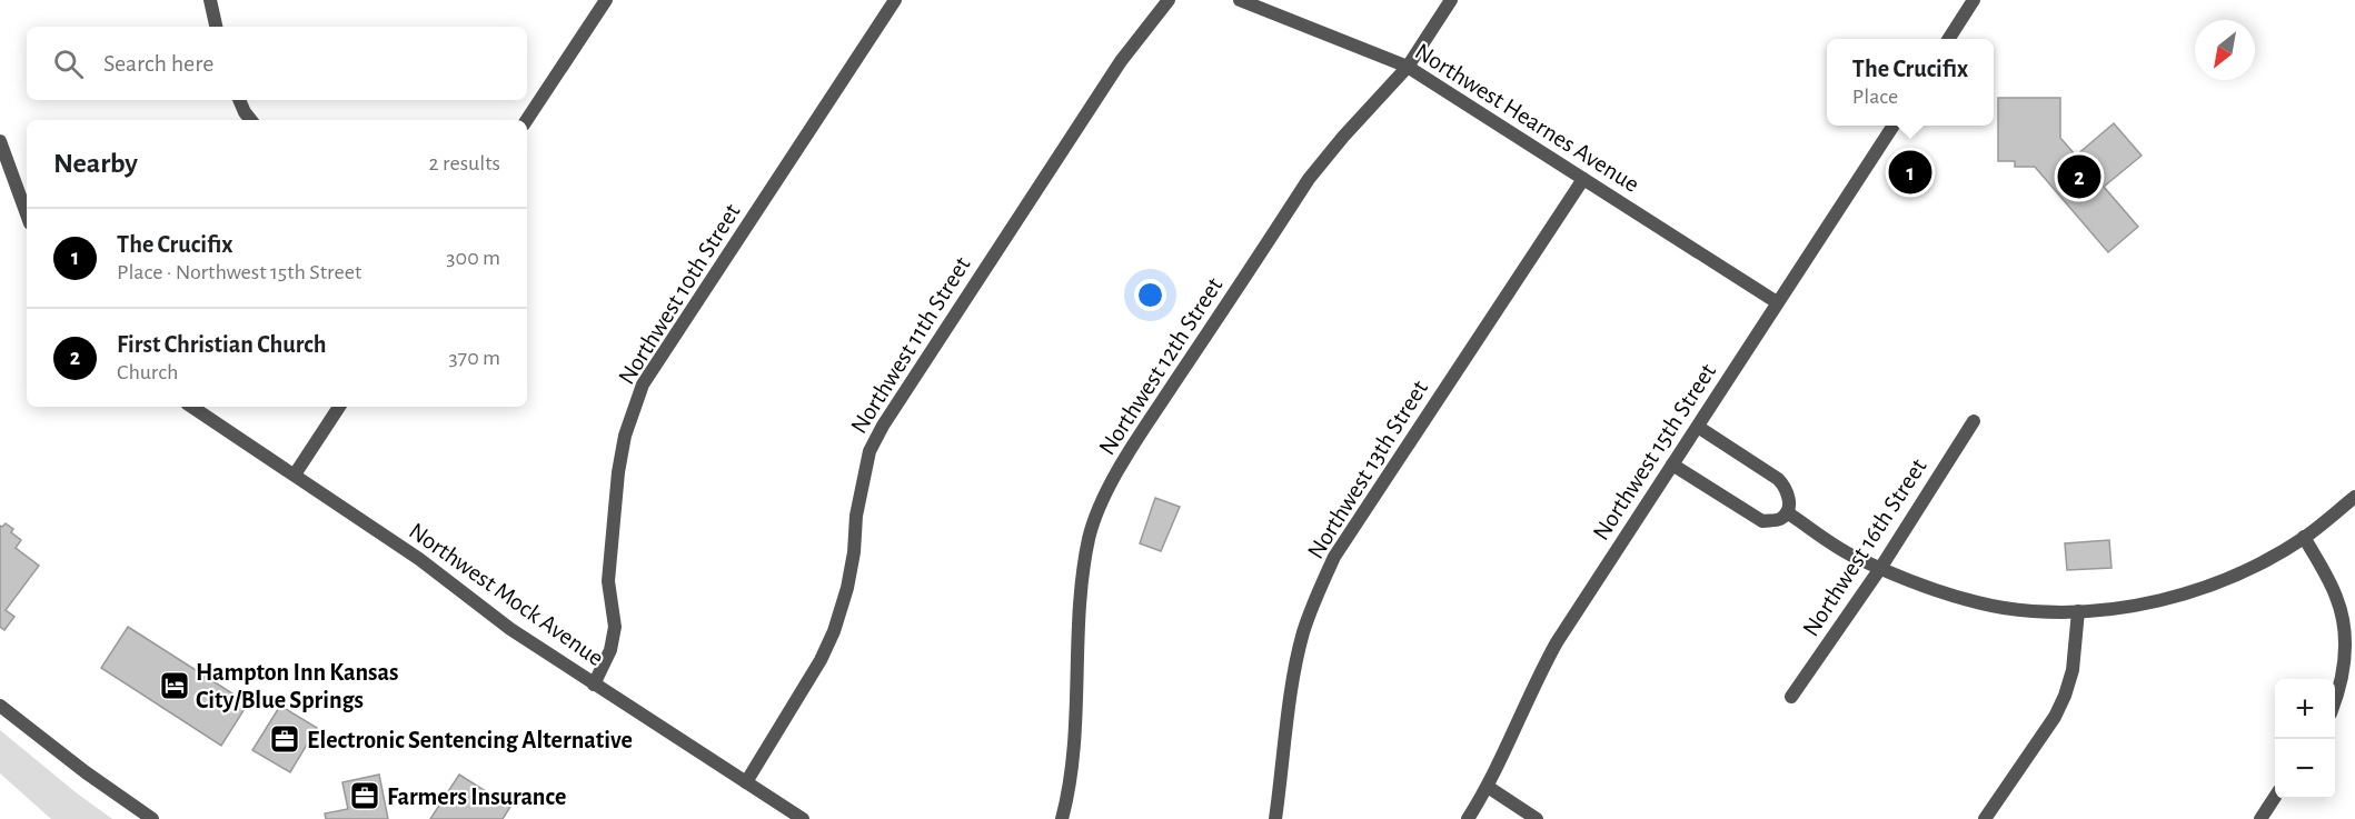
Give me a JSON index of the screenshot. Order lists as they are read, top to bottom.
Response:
{
  "streets": {
    "street": [
      "Northwest Hearnes Avenue",
      "Northwest 10th Street",
      "Northwest 11th Street",
      "Northwest 12th Street",
      "Northwest 15th Street",
      "Northwest 13th Street",
      "Northwest 16th Street",
      "Northwest Mock Avenue"
    ]
  },
  "crossings": [
    ["Northwest Hearnes Avenue", "Northwest 12th Street"],
    ["Northwest Hearnes Avenue", "Northwest 15th Street"],
    ["Northwest Hearnes Avenue", "Northwest 13th Street"],
    ["Northwest 10th Street", "Northwest Mock Avenue"],
    ["Northwest 11th Street", "Northwest Mock Avenue"]
  ],
  "places": {
    "hotel": ["Hampton Inn Kansas City/Blue Springs"],
    "office": ["Electronic Sentencing Alternative", "Farmers Insurance"]
  },
  "north": "bottom left",
  "page": {
    "search": "Search here",
    "popup": ["The Crucifix", "Place"],
    "heading": ["Nearby", "2 results"],
    "pins": ["1", "2"],
    "list": [
      {
        "mark": "1",
        "name": "The Crucifix",
        "note": "Place · Northwest 15th Street",
        "value": "300 m"
      },
      {
        "mark": "2",
        "name": "First Christian Church",
        "note": "Church",
        "value": "370 m"
      }
    ],
    "map_buttons": ["+", "−"]
  }
}
